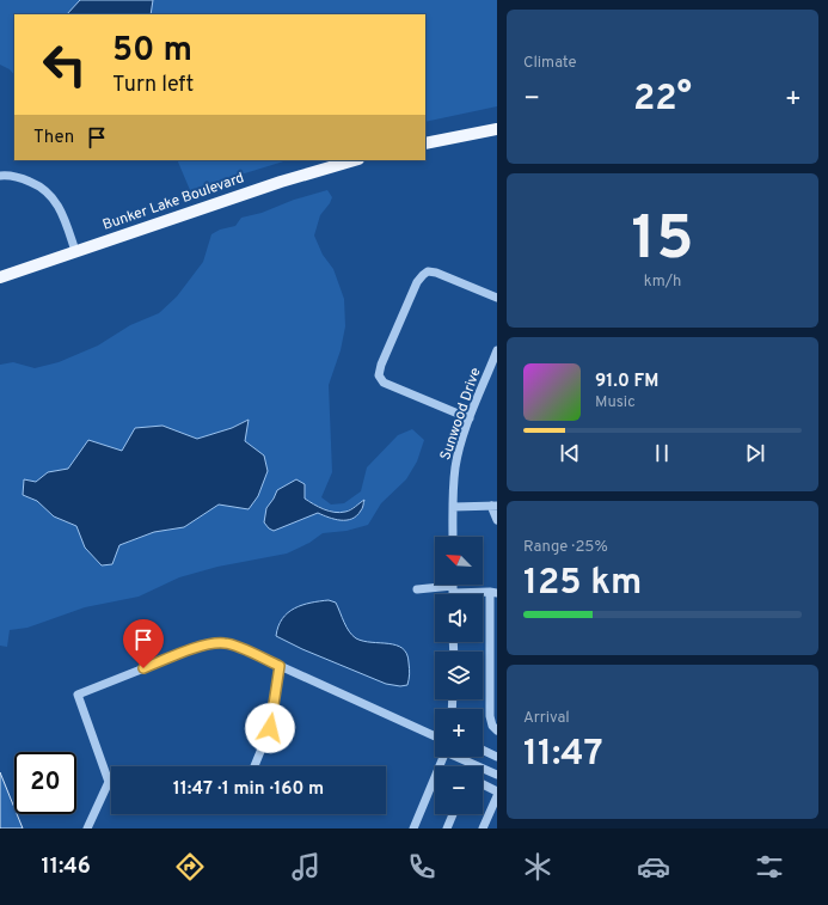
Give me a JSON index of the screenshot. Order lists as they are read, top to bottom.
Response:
{
  "streets": {
    "main road": ["Bunker Lake Boulevard"],
    "street": ["Sunwood Drive"]
  },
  "north": "top left",
  "page": {
    "tile": [
      "Climate",
      ["15", "km/h"],
      ["Range · 25%", "125 km"],
      ["Arrival", "11:47"]
    ],
    "turn": ["50 m", "Turn left"],
    "heat": ["−", "22°", "+"],
    "then": "Then",
    "song": ["91.0 FM", "Music"],
    "map_buttons": ["+", "−"],
    "limit": "20",
    "trip": "11:47 · 1 min · 160 m",
    "tabs": "11:46"
  }
}
